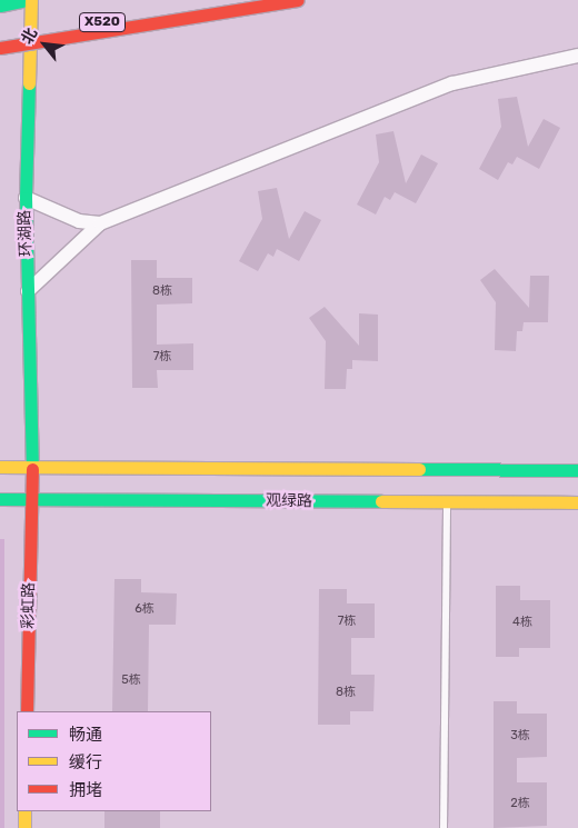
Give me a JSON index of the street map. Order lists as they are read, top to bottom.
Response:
{
  "streets": {
    "main road": [
      "X520",
      "环湖路",
      "观绿路",
      "彩虹路"
    ]
  },
  "crossings": [
    ["环湖路", "观绿路"],
    ["环湖路", "彩虹路"],
    ["观绿路", "彩虹路"]
  ],
  "house_numbers": [
    "8栋",
    "7栋",
    "6栋",
    "7栋",
    "4栋",
    "5栋",
    "8栋",
    "3栋",
    "2栋"
  ],
  "legend": ["畅通", "缓行", "拥堵"],
  "north": "top left"
}
